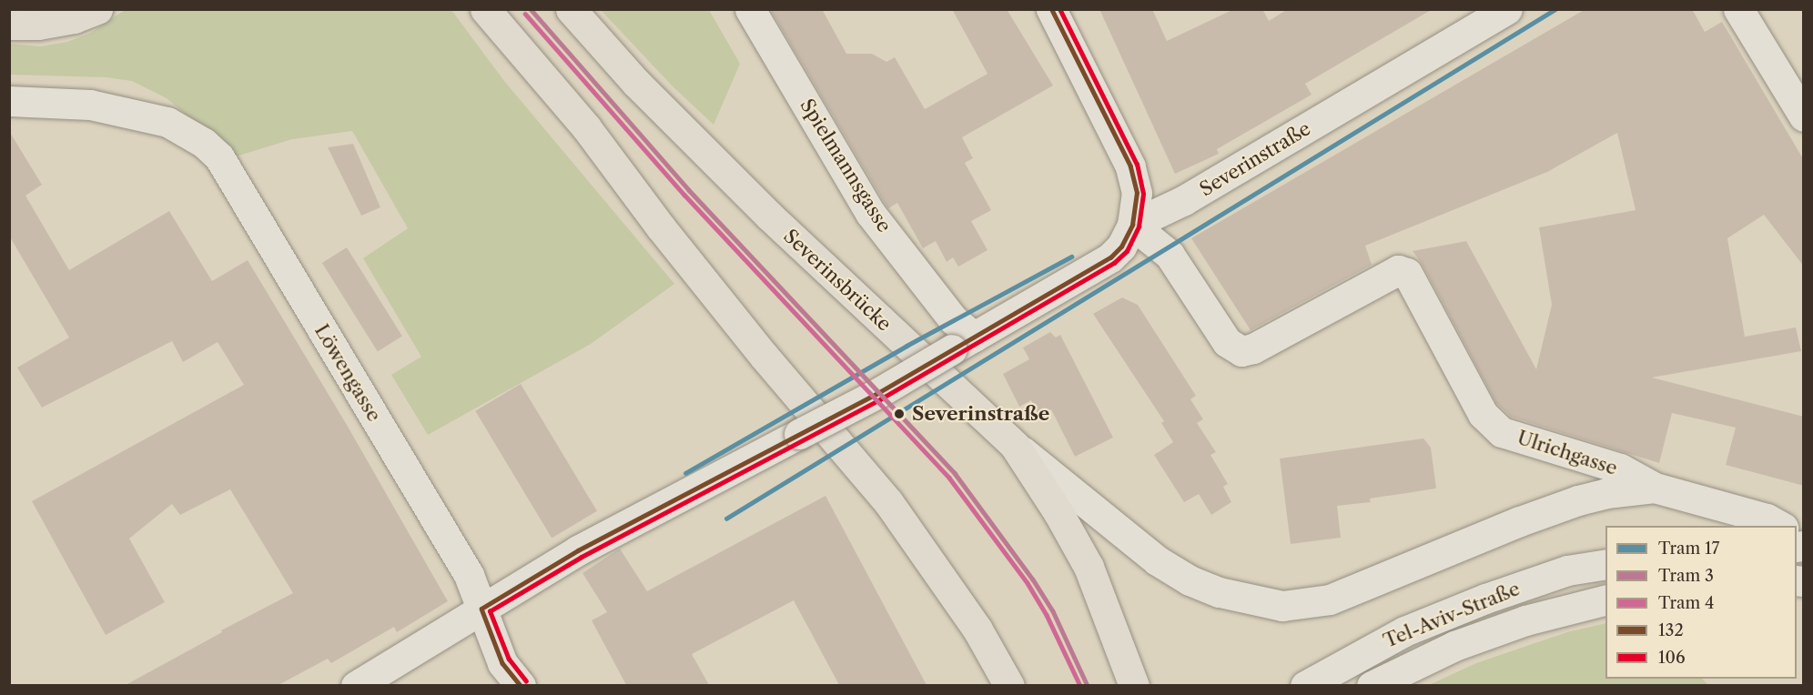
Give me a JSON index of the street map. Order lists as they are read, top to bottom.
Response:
{
  "streets": {
    "main road": ["Severinsbrücke"],
    "street": [
      "Severinstraße",
      "Spielmannsgasse",
      "Löwengasse",
      "Ulrichgasse",
      "Tel-Aviv-Straße"
    ]
  },
  "crossings": [
    ["Severinstraße", "Ulrichgasse"]
  ],
  "places": ["Severinstraße"],
  "lines": [
    "tram line 17",
    "tram line 3",
    "transit line 132",
    "transit line 106",
    "tram line 4"
  ],
  "legend": [
    "Tram 17",
    "Tram 3",
    "Tram 4",
    "132",
    "106"
  ]
}
